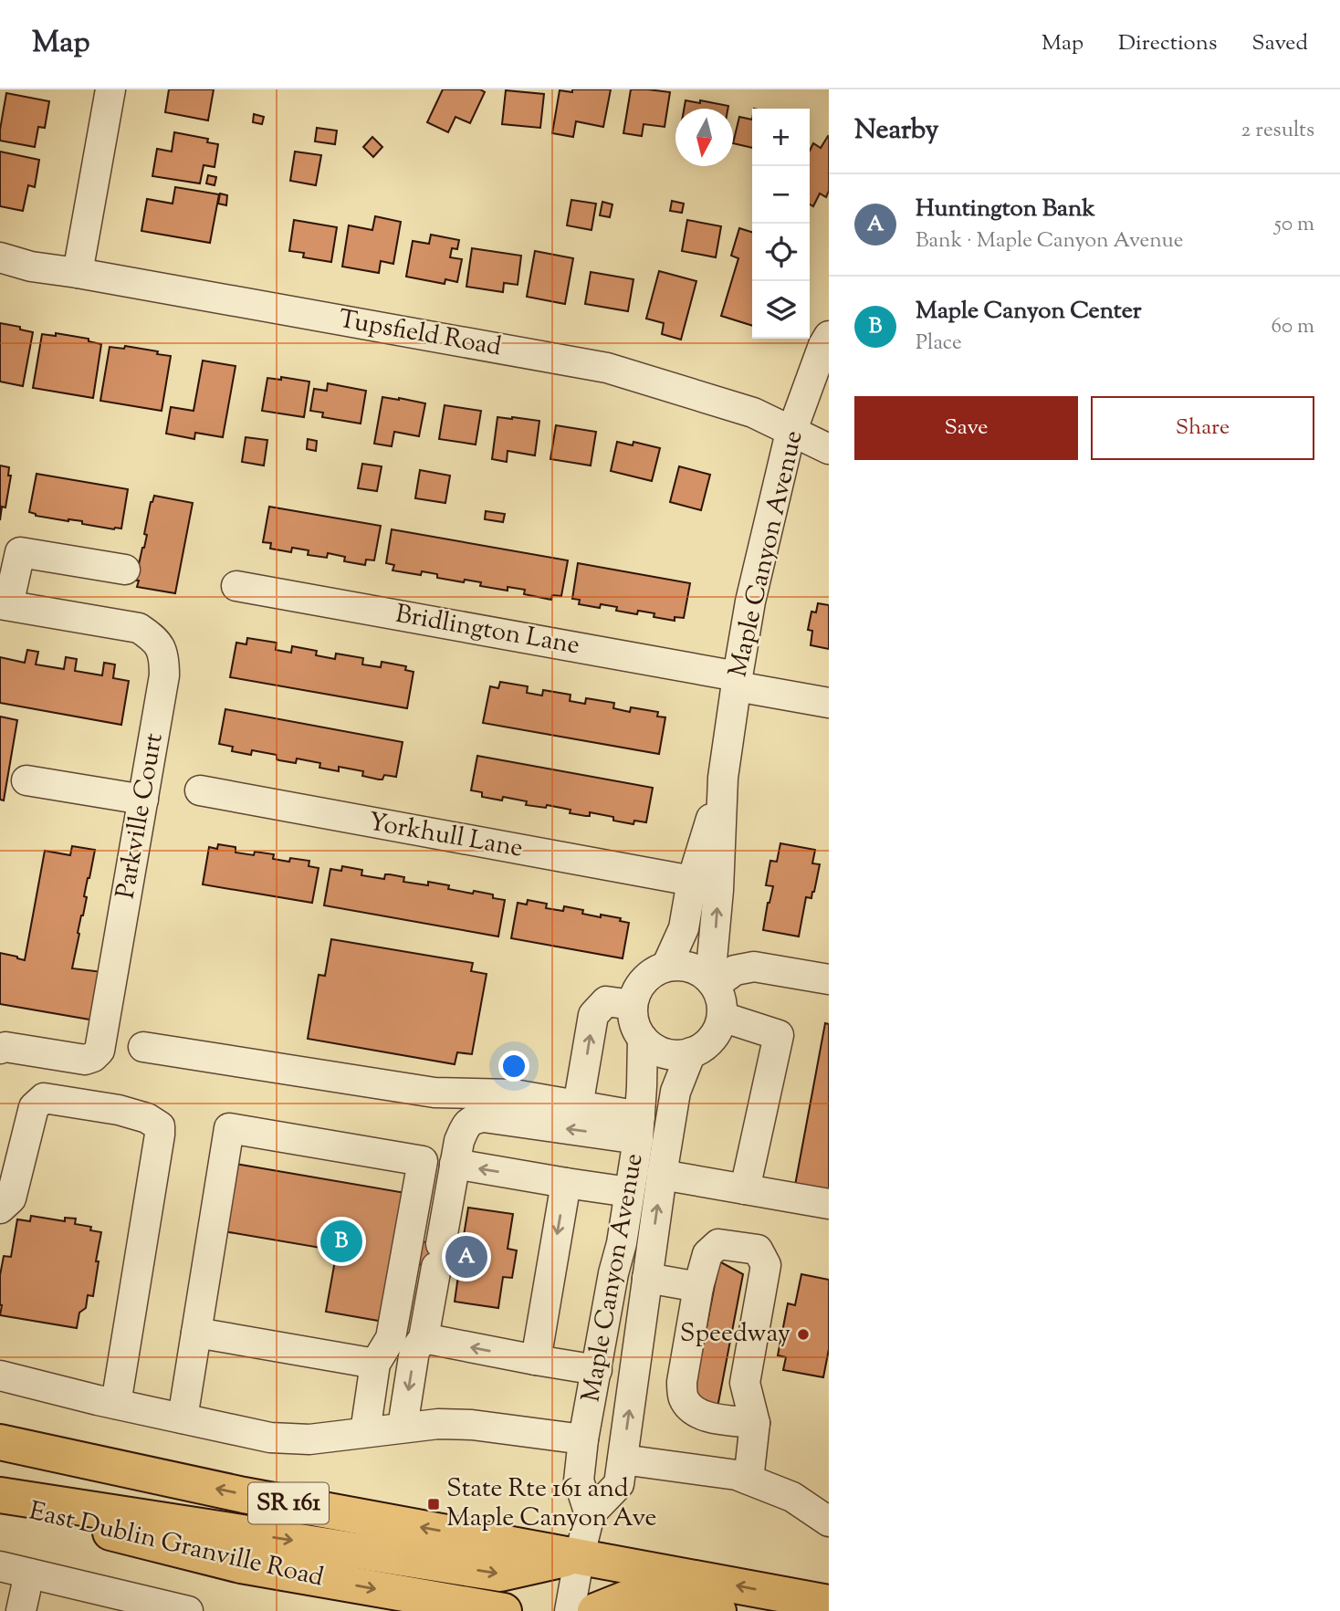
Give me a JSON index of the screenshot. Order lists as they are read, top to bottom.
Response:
{
  "streets": {
    "main road": ["SR 161", "East Dublin Granville Road"],
    "street": [
      "Tupsfield Road",
      "Maple Canyon Avenue",
      "Bridlington Lane",
      "Parkville Court",
      "Yorkhull Lane"
    ]
  },
  "crossings": [
    ["Tupsfield Road", "Maple Canyon Avenue"],
    ["Maple Canyon Avenue", "Bridlington Lane"],
    ["Maple Canyon Avenue", "Yorkhull Lane"]
  ],
  "places": {
    "other": ["Speedway"],
    "transit": ["State Rte 161 and Maple Canyon Ave"]
  },
  "north": "bottom",
  "page": {
    "header": "Map",
    "nav": ["Map", "Directions", "Saved"],
    "heading": ["Nearby", "2 results"],
    "map_buttons": ["+", "−"],
    "list": [
      {
        "mark": "A",
        "name": "Huntington Bank",
        "note": "Bank · Maple Canyon Avenue",
        "value": "50 m"
      },
      {
        "mark": "B",
        "name": "Maple Canyon Center",
        "note": "Place",
        "value": "60 m"
      }
    ],
    "buttons": ["Save", "Share"],
    "pins": ["B", "A"]
  }
}
